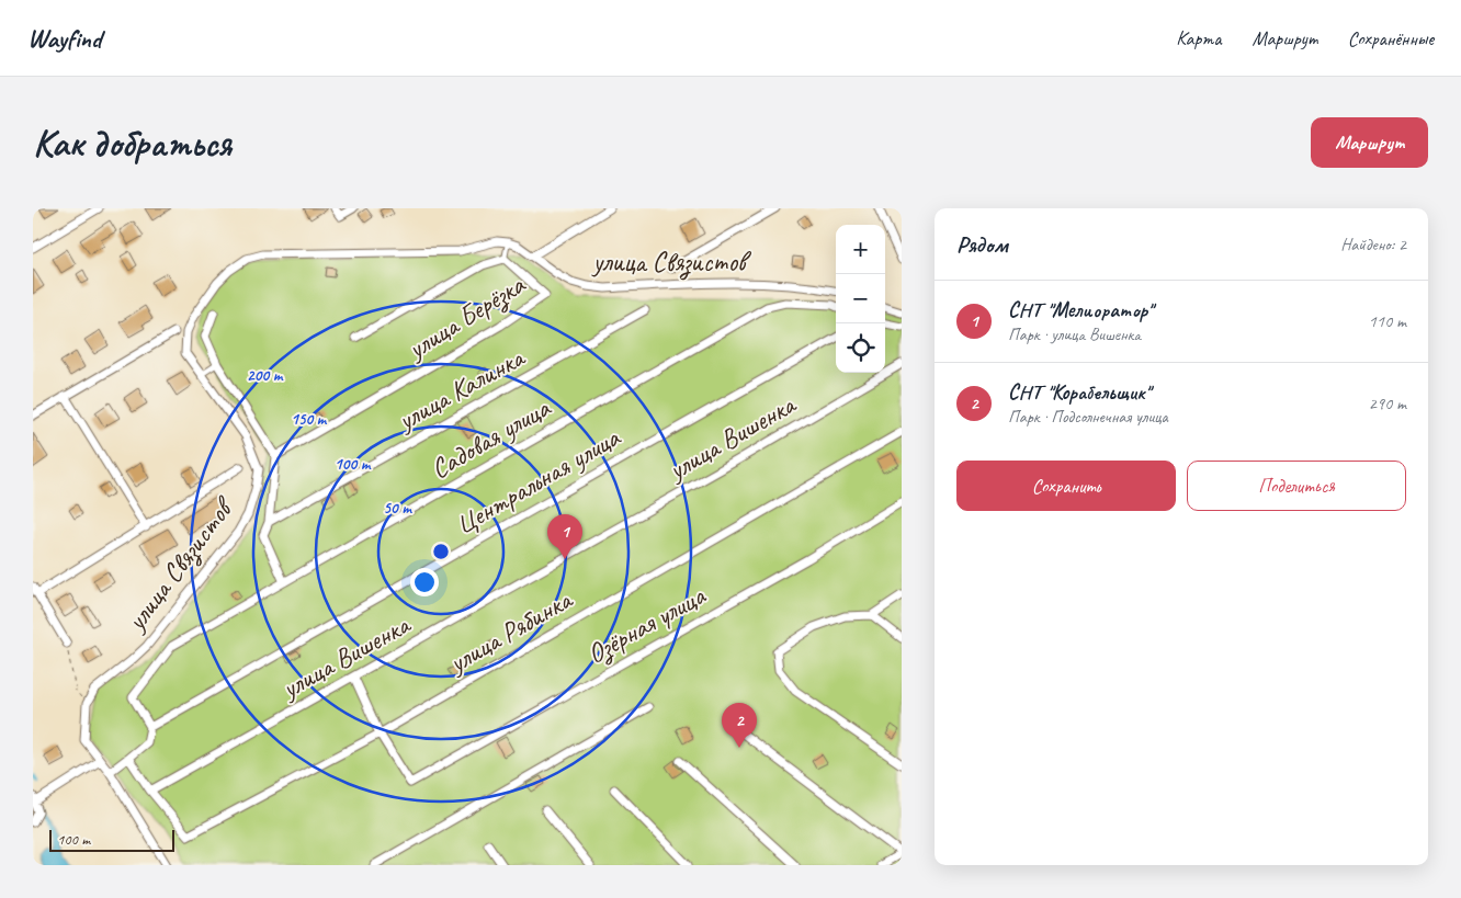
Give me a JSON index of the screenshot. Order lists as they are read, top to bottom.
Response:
{
  "streets": {
    "street": [
      "улица Связистов",
      "улица Берёзка",
      "улица Калинка",
      "улица Вишенка",
      "Садовая улица",
      "Центральная улица",
      "Озёрная улица",
      "улица Рябинка"
    ]
  },
  "crossings": [
    ["улица Вишенка", "улица Рябинка"],
    ["Садовая улица", "Центральная улица"],
    ["Озёрная улица", "улица Рябинка"]
  ],
  "scale_bar": "100 m",
  "page": {
    "header": "Wayfind",
    "nav": ["Карта", "Маршрут", "Сохранённые"],
    "buttons": [
      "Маршрут",
      ["Сохранить", "Поделиться"]
    ],
    "title": "Как добраться",
    "heading": ["Рядом", "Найдено: 2"],
    "map_buttons": ["+", "−"],
    "list": [
      {
        "mark": "1",
        "name": "СНТ \"Мелиоратор\"",
        "note": "Парк · улица Вишенка",
        "value": "110 m"
      },
      {
        "mark": "2",
        "name": "СНТ \"Корабельщик\"",
        "note": "Парк · Подсолнечная улица",
        "value": "290 m"
      }
    ],
    "pins": ["1", "2"],
    "scale": "100 m"
  },
  "rings": [
    "200 m",
    "150 m",
    "100 m",
    "50 m"
  ]
}
